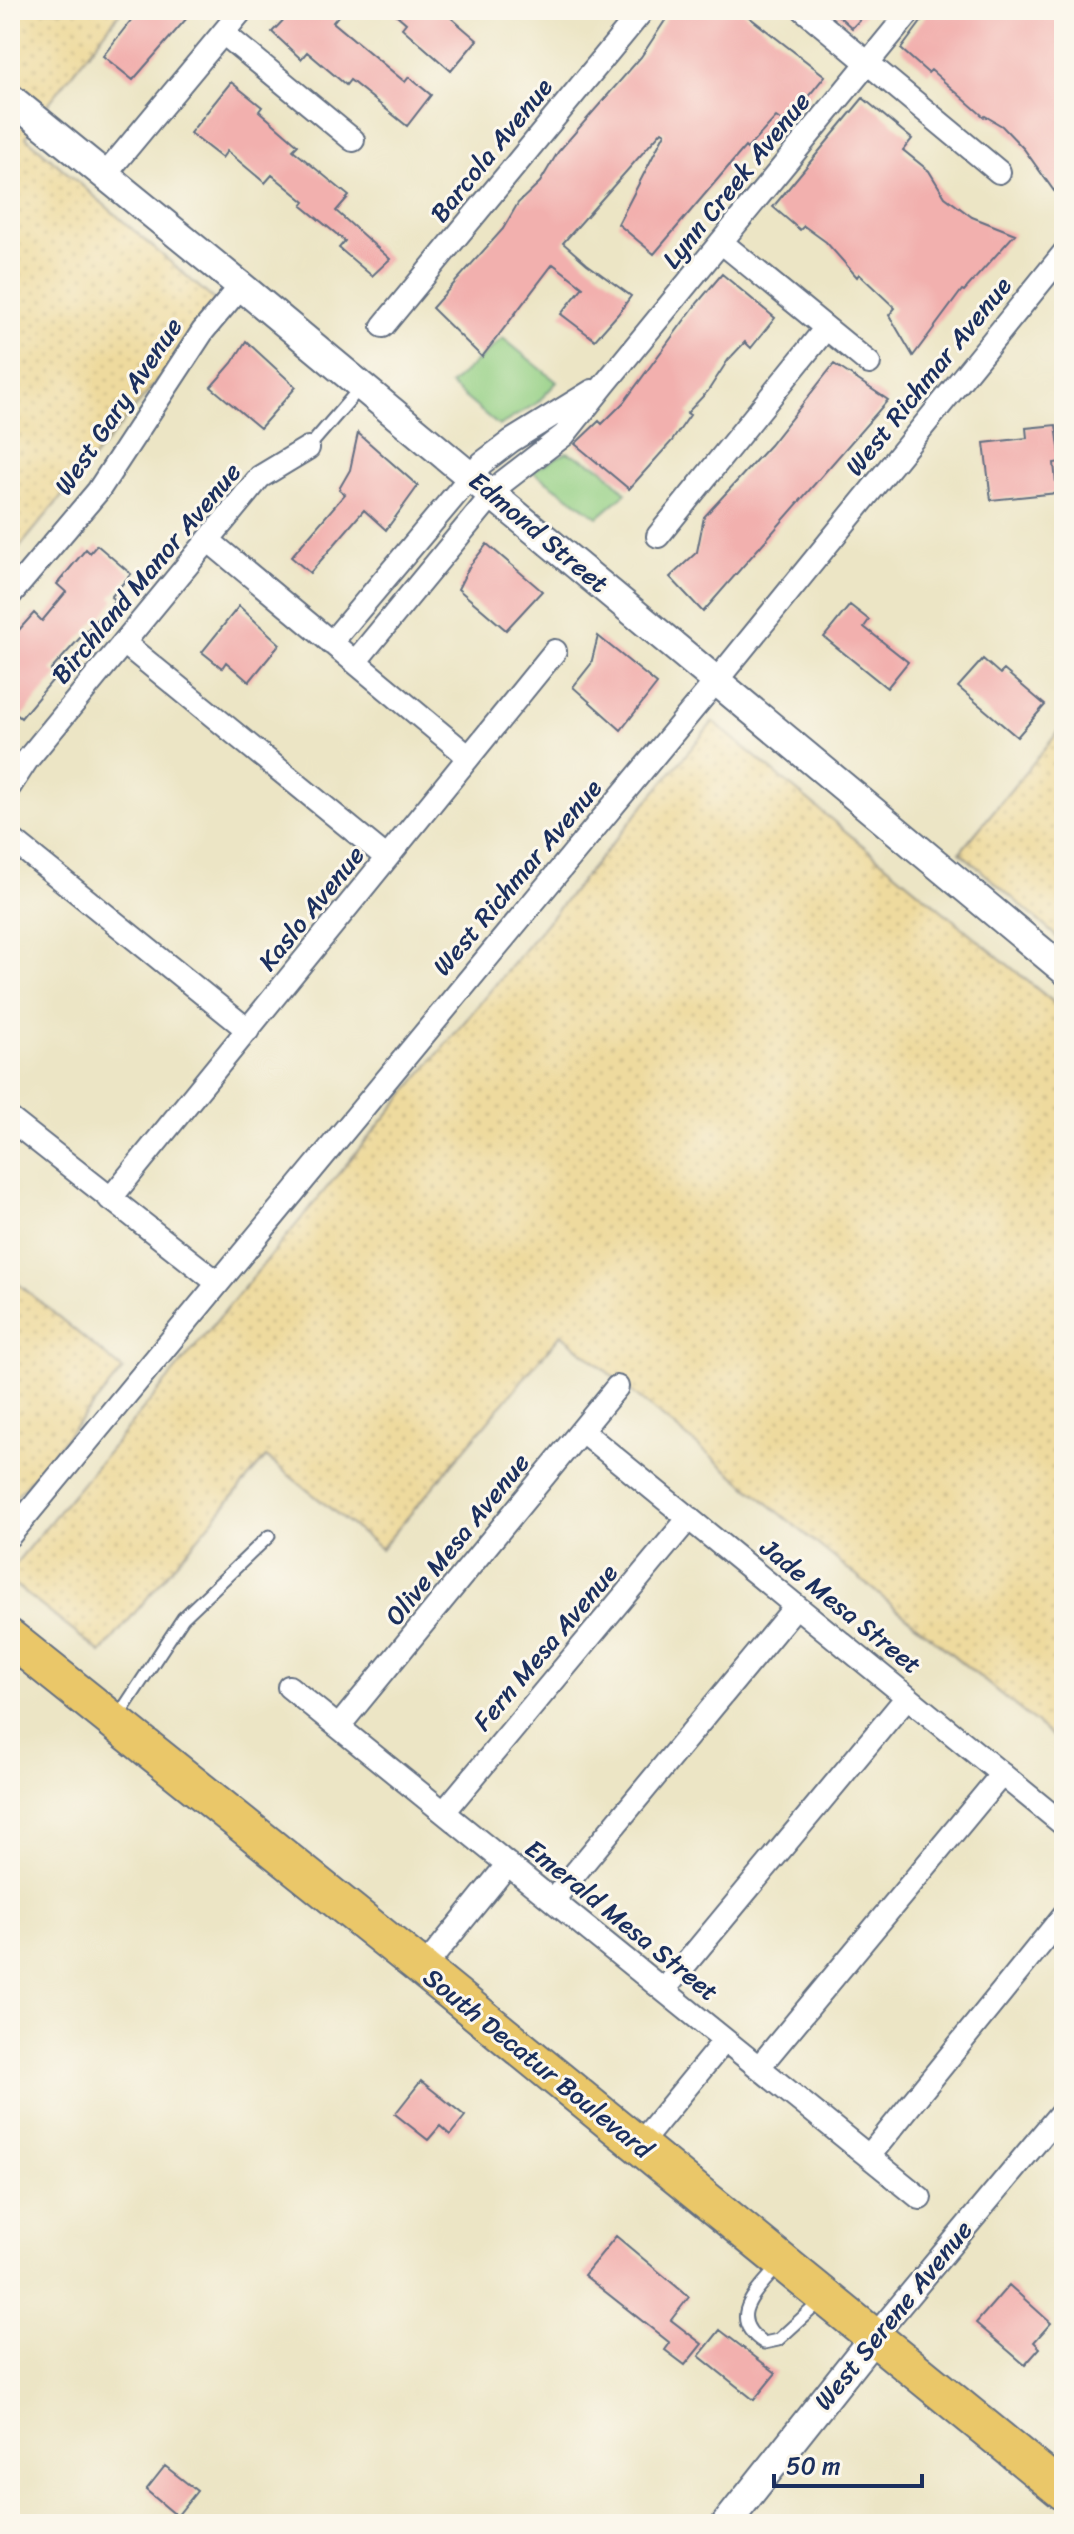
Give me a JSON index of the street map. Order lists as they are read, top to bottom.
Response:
{
  "streets": {
    "main road": ["South Decatur Boulevard"],
    "street": [
      "Barcola Avenue",
      "Lynn Creek Avenue",
      "West Richmar Avenue",
      "West Gary Avenue",
      "Edmond Street",
      "Birchland Manor Avenue",
      "Kaslo Avenue",
      "Olive Mesa Avenue",
      "Jade Mesa Street",
      "Fern Mesa Avenue",
      "Emerald Mesa Street",
      "West Serene Avenue"
    ]
  },
  "crossings": [
    ["Lynn Creek Avenue", "Edmond Street"],
    ["West Richmar Avenue", "Edmond Street"],
    ["West Gary Avenue", "Edmond Street"],
    ["Olive Mesa Avenue", "Jade Mesa Street"],
    ["Olive Mesa Avenue", "Emerald Mesa Street"],
    ["Jade Mesa Street", "Fern Mesa Avenue"],
    ["Fern Mesa Avenue", "Emerald Mesa Street"],
    ["South Decatur Boulevard", "West Serene Avenue"]
  ],
  "scale_bar": "50 m"
}
